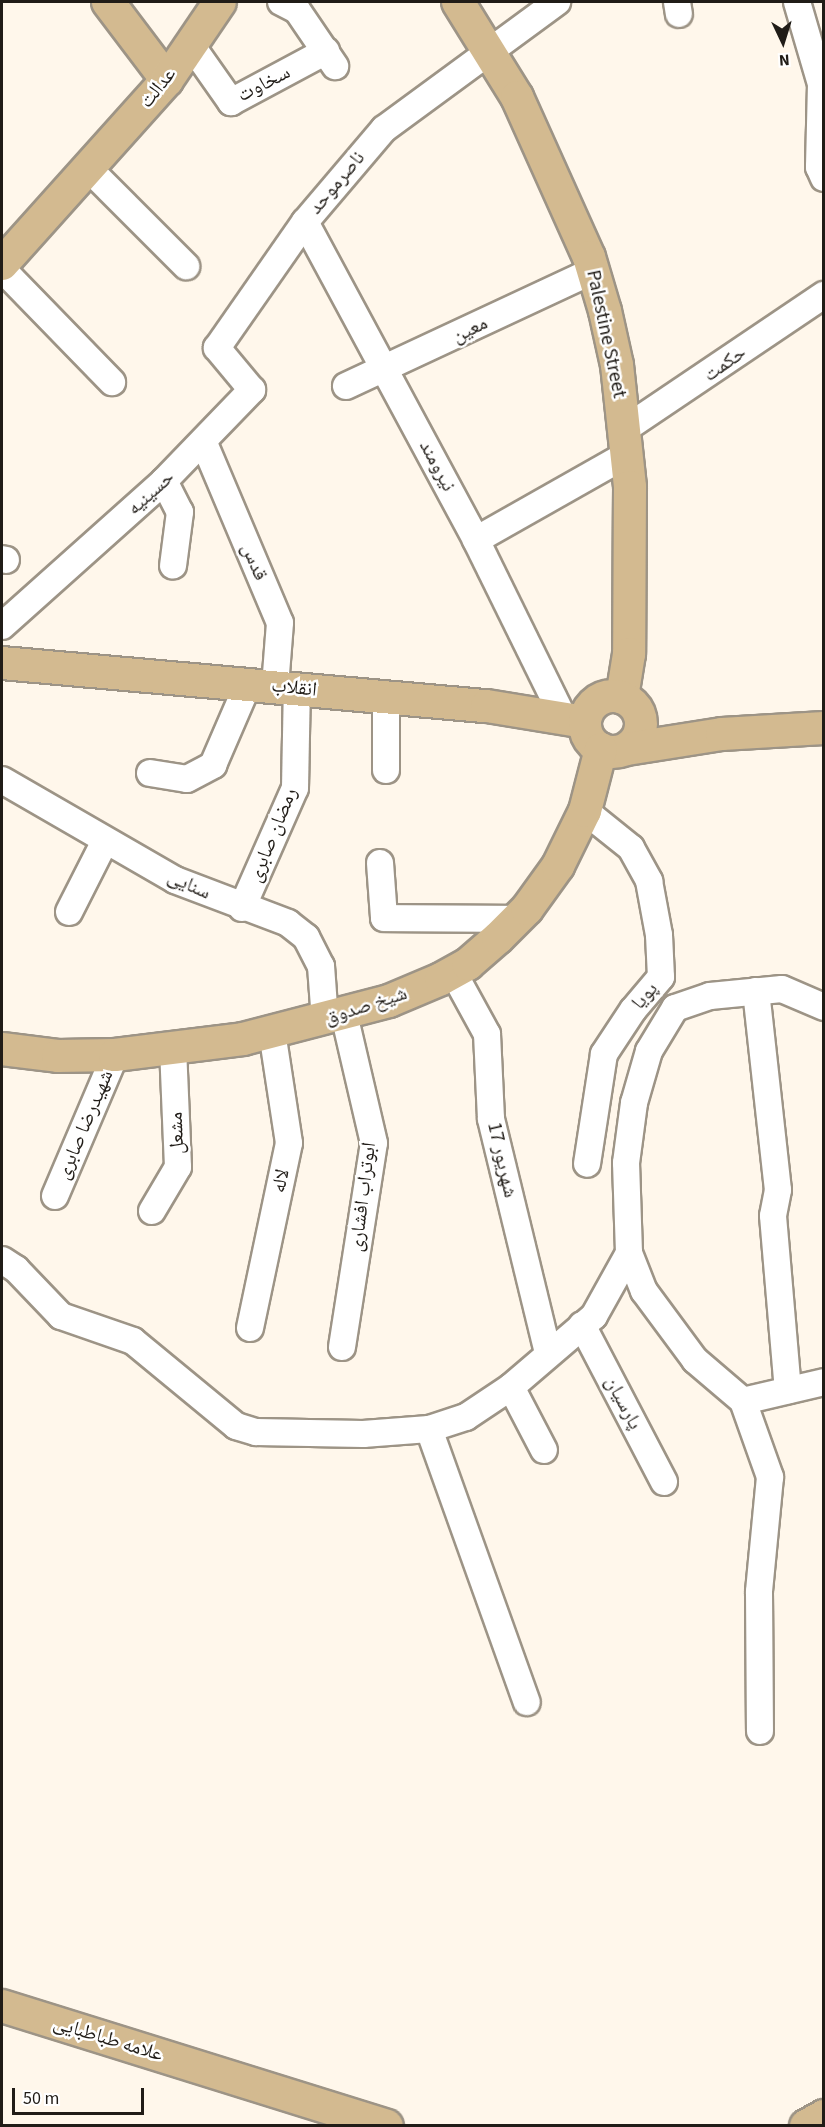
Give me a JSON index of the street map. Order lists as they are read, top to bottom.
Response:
{
  "streets": {
    "main road": [
      "عدالت",
      "Palestine Street",
      "انقلاب",
      "شیخ صدوق",
      "علامه طباطبایی"
    ],
    "street": [
      "سخاوت",
      "ناصرموحد",
      "معین",
      "حکمت",
      "نیرومند",
      "حسینیه",
      "قدس",
      "رمضان صابری",
      "سنایی",
      "پویا",
      "شهیدرضا صابری",
      "مشعل",
      "17 شهریور",
      "لاله",
      "ابوتراب افشاری",
      "پارسیان"
    ]
  },
  "crossings": [
    ["سخاوت", "عدالت"],
    ["ناصرموحد", "Palestine Street"],
    ["ناصرموحد", "نیرومند"],
    ["ناصرموحد", "حسینیه"],
    ["معین", "Palestine Street"],
    ["معین", "نیرومند"],
    ["Palestine Street", "حکمت"],
    ["Palestine Street", "شیخ صدوق"],
    ["حکمت", "نیرومند"],
    ["نیرومند", "انقلاب"],
    ["حسینیه", "قدس"],
    ["قدس", "انقلاب"],
    ["قدس", "رمضان صابری"],
    ["انقلاب", "رمضان صابری"],
    ["رمضان صابری", "سنایی"],
    ["سنایی", "شیخ صدوق"],
    ["سنایی", "ابوتراب افشاری"],
    ["پویا", "شیخ صدوق"],
    ["شیخ صدوق", "شهیدرضا صابری"],
    ["شیخ صدوق", "مشعل"],
    ["شیخ صدوق", "17 شهریور"],
    ["شیخ صدوق", "لاله"],
    ["شیخ صدوق", "ابوتراب افشاری"]
  ],
  "scale_bar": "50 m",
  "north": "bottom"
}
